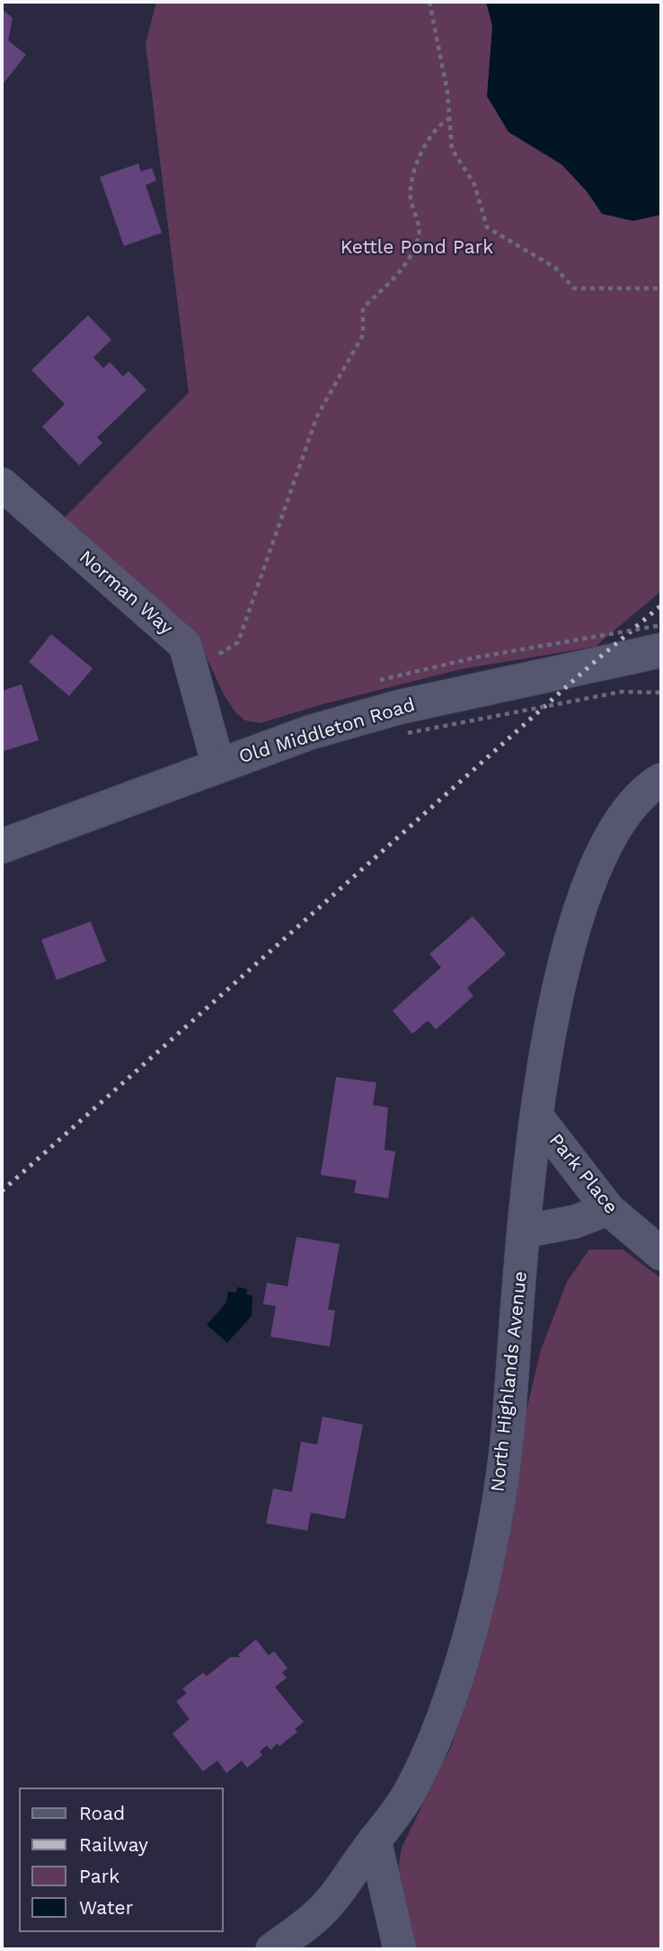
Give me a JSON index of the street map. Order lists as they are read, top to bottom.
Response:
{
  "streets": {
    "street": [
      "Norman Way",
      "Old Middleton Road",
      "Park Place",
      "North Highlands Avenue"
    ]
  },
  "crossings": [
    ["Norman Way", "Old Middleton Road"],
    ["Park Place", "North Highlands Avenue"]
  ],
  "parks": ["Kettle Pond Park"],
  "legend": [
    "Road",
    "Railway",
    "Park",
    "Water"
  ]
}
